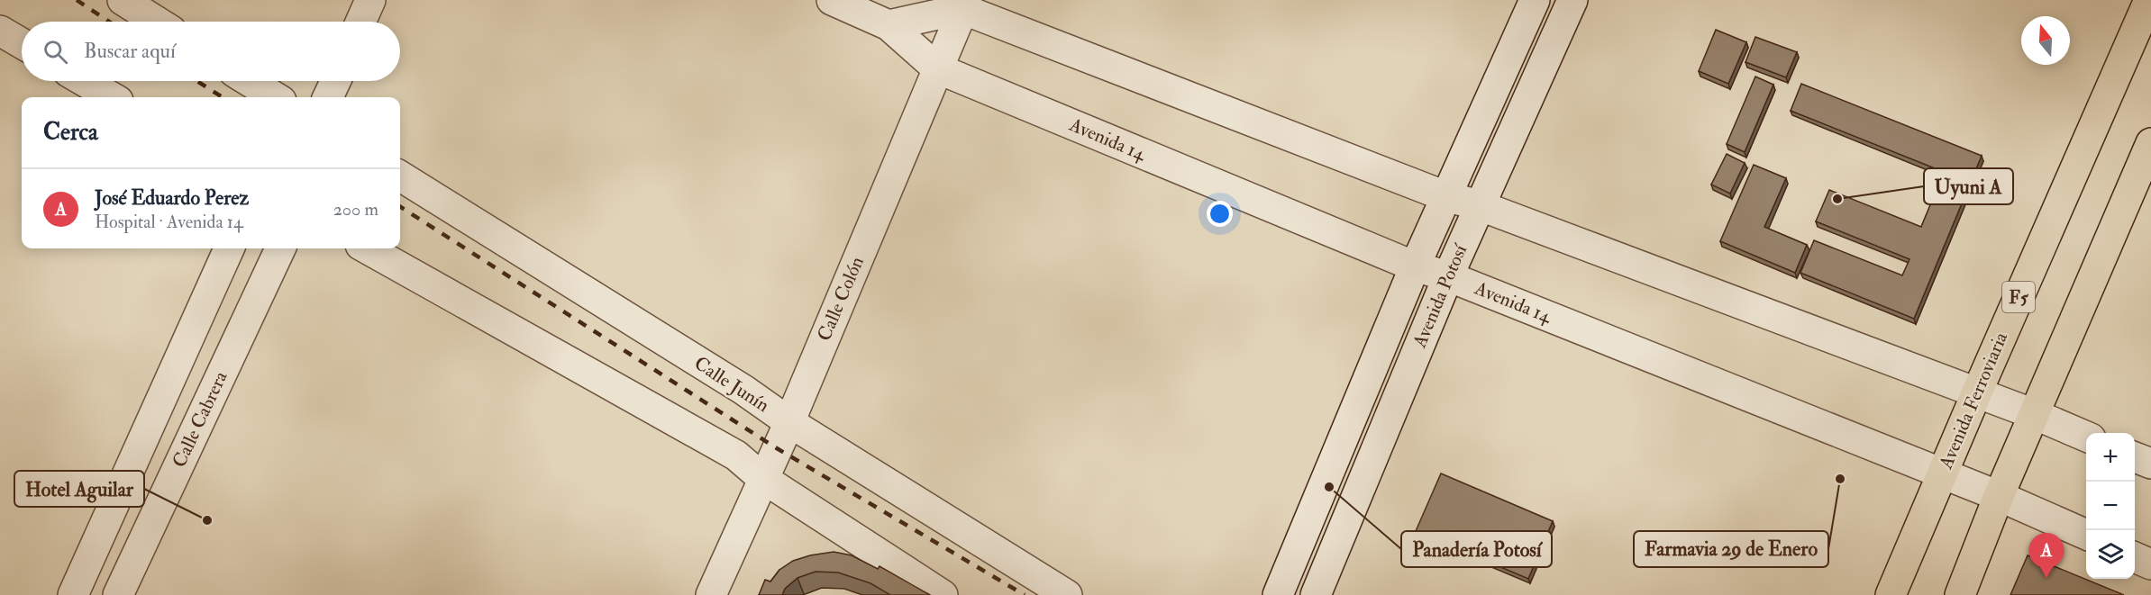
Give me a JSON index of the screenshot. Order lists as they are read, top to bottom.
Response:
{
  "streets": {
    "highway": ["F5", "Avenida Ferroviaria"],
    "street": [
      "Avenida 14",
      "Avenida Potosí",
      "Calle Colón",
      "Calle Junín",
      "Calle Cabrera"
    ]
  },
  "crossings": [
    ["Avenida 14", "Avenida Potosí"],
    ["Avenida 14", "Calle Colón"],
    ["Avenida 14", "Avenida Ferroviaria"],
    ["Calle Colón", "Calle Junín"]
  ],
  "places": [
    "Uyuni A",
    "Farmavia 29 de Enero",
    "Panadería Potosí",
    "Hotel Aguilar"
  ],
  "north": "top",
  "page": {
    "search": "Buscar aquí",
    "heading": "Cerca",
    "list": [
      {
        "mark": "A",
        "name": "José Eduardo Perez",
        "note": "Hospital · Avenida 14",
        "value": "200 m"
      }
    ],
    "map_buttons": ["+", "−"],
    "pins": "A"
  }
}
